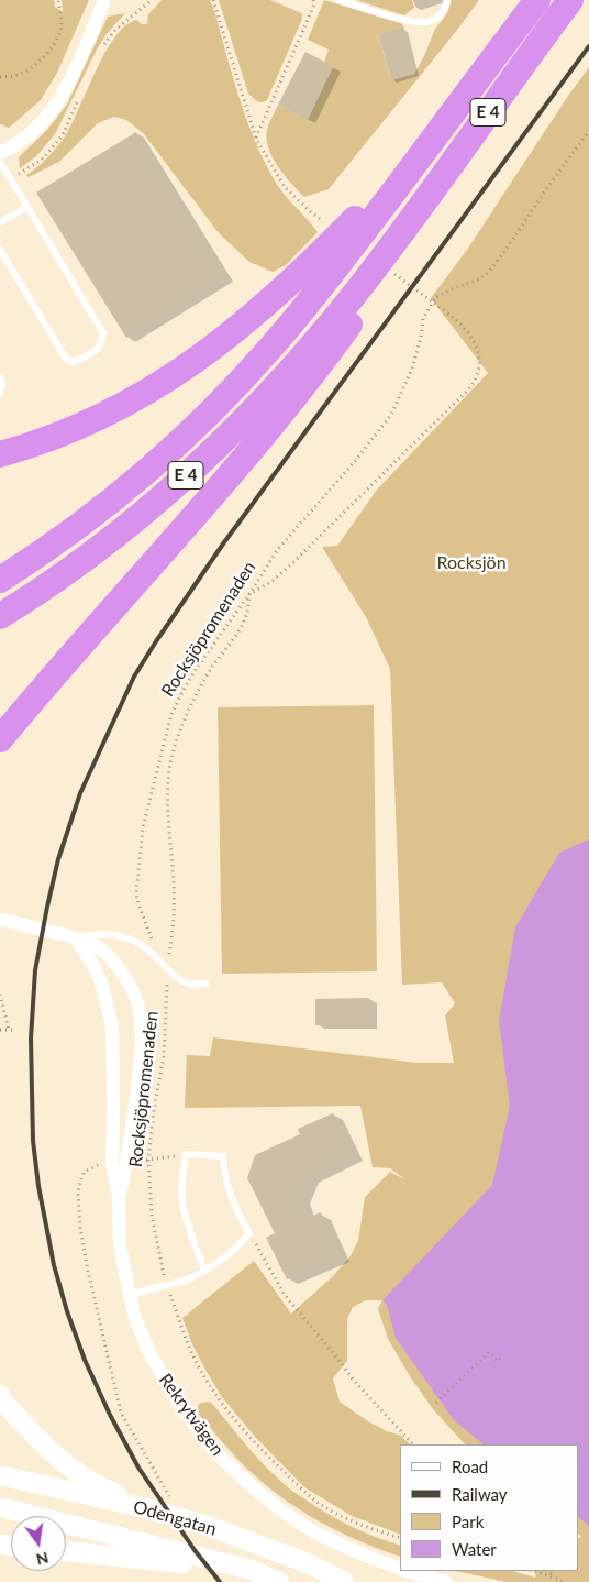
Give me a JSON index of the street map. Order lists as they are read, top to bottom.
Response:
{
  "streets": {
    "highway": ["E 4"],
    "main road": ["Odengatan"],
    "street": ["Rekrytvägen"],
    "path": ["Rocksjöpromenaden"]
  },
  "parks": ["Rocksjön"],
  "legend": [
    "Road",
    "Railway",
    "Park",
    "Water"
  ],
  "north": "bottom"
}
